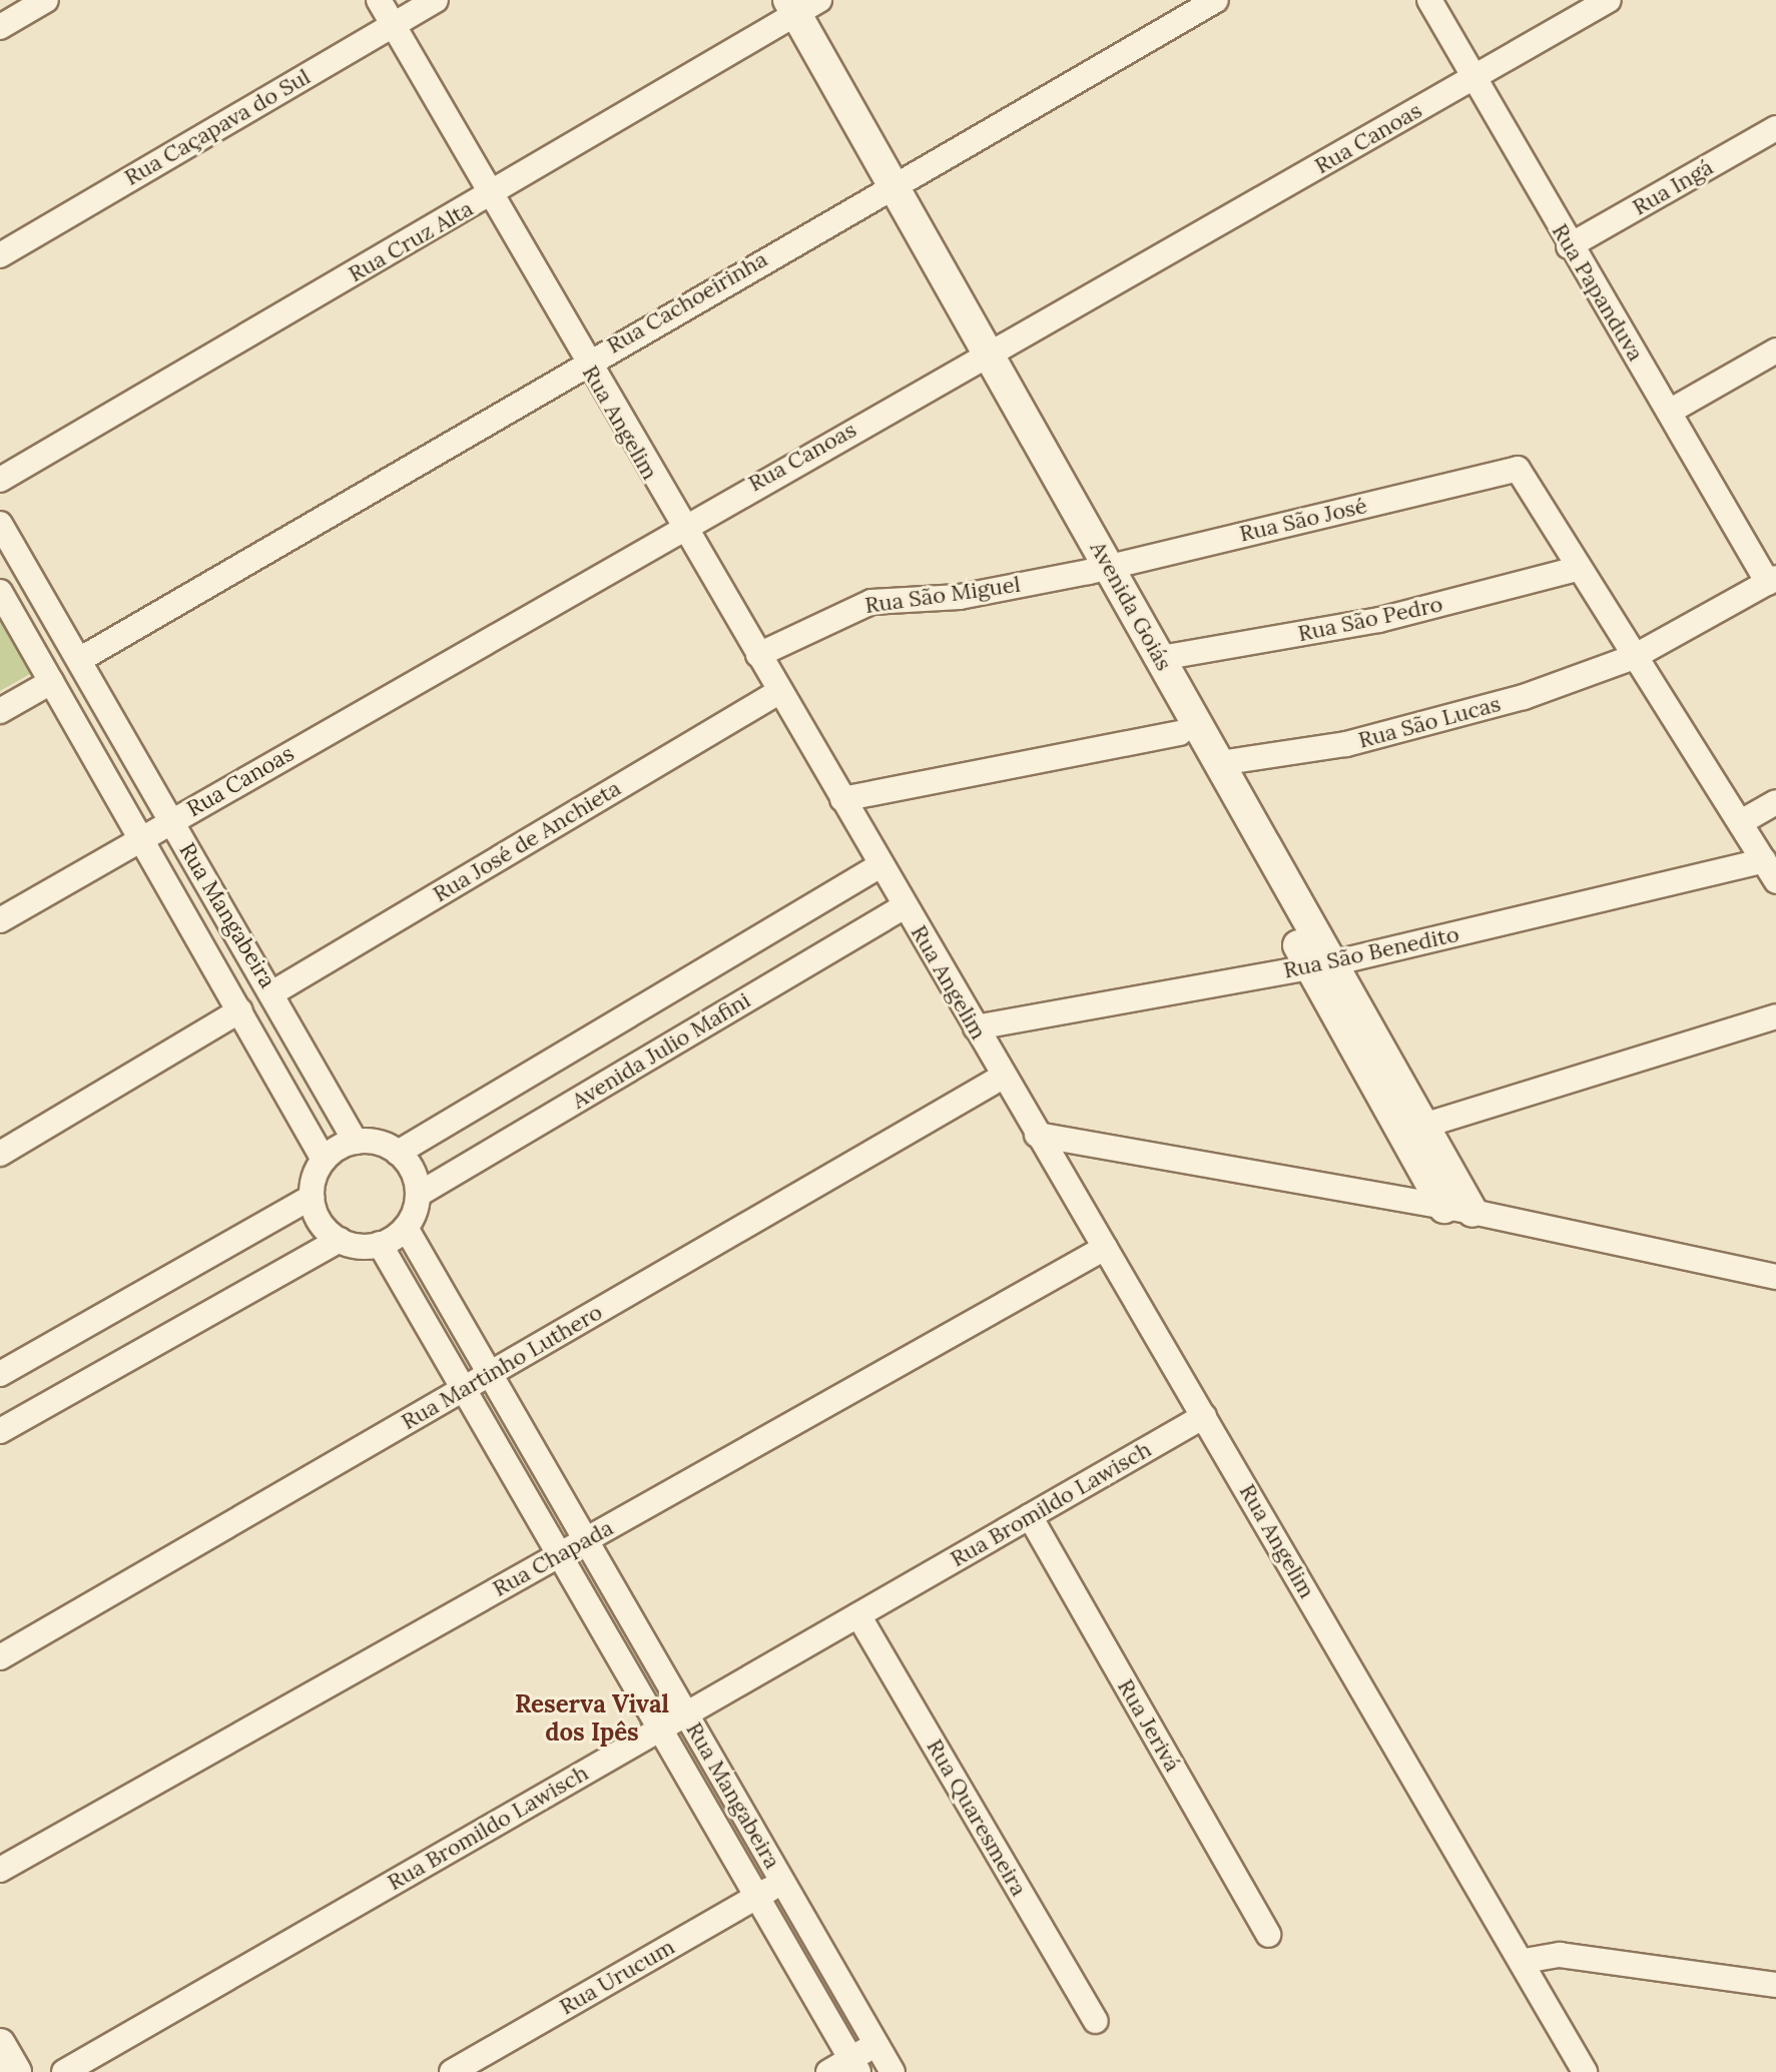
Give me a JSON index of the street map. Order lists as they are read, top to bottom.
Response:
{
  "streets": {
    "street": [
      "Rua Caçapava do Sul",
      "Rua Canoas",
      "Rua Ingá",
      "Rua Cruz Alta",
      "Rua Papanduva",
      "Rua Cachoeirinha",
      "Rua Angelim",
      "Rua São José",
      "Rua São Miguel",
      "Avenida Goiás",
      "Rua São Pedro",
      "Rua São Lucas",
      "Rua José de Anchieta",
      "Rua Mangabeira",
      "Rua São Benedito",
      "Avenida Julio Mafini",
      "Rua Martinho Luthero",
      "Rua Bromildo Lawisch",
      "Rua Chapada",
      "Rua Jerivá",
      "Rua Quaresmeira",
      "Rua Urucum"
    ]
  },
  "crossings": [
    ["Rua Caçapava do Sul", "Rua Angelim"],
    ["Rua Canoas", "Rua Papanduva"],
    ["Rua Canoas", "Rua Angelim"],
    ["Rua Canoas", "Avenida Goiás"],
    ["Rua Canoas", "Rua Mangabeira"],
    ["Rua Ingá", "Rua Papanduva"],
    ["Rua Cruz Alta", "Rua Angelim"],
    ["Rua Cruz Alta", "Avenida Goiás"],
    ["Rua Papanduva", "Rua São Lucas"],
    ["Rua Cachoeirinha", "Rua Angelim"],
    ["Rua Cachoeirinha", "Avenida Goiás"],
    ["Rua Cachoeirinha", "Rua Mangabeira"],
    ["Rua Angelim", "Rua São Miguel"],
    ["Rua Angelim", "Rua José de Anchieta"],
    ["Rua Angelim", "Rua São Benedito"],
    ["Rua Angelim", "Avenida Julio Mafini"],
    ["Rua Angelim", "Rua Martinho Luthero"],
    ["Rua Angelim", "Rua Bromildo Lawisch"],
    ["Rua Angelim", "Rua Chapada"],
    ["Rua São José", "Rua São Miguel"],
    ["Rua São José", "Avenida Goiás"],
    ["Rua São José", "Rua São Pedro"],
    ["Rua São Miguel", "Avenida Goiás"],
    ["Avenida Goiás", "Rua São Pedro"],
    ["Avenida Goiás", "Rua São Lucas"],
    ["Avenida Goiás", "Rua São Benedito"],
    ["Rua José de Anchieta", "Rua Mangabeira"],
    ["Rua Mangabeira", "Avenida Julio Mafini"],
    ["Rua Mangabeira", "Rua Martinho Luthero"],
    ["Rua Mangabeira", "Rua Bromildo Lawisch"],
    ["Rua Mangabeira", "Rua Chapada"],
    ["Rua Mangabeira", "Rua Urucum"],
    ["Rua Bromildo Lawisch", "Rua Jerivá"],
    ["Rua Bromildo Lawisch", "Rua Quaresmeira"]
  ],
  "districts": ["Reserva Vival dos Ipês"]
}
